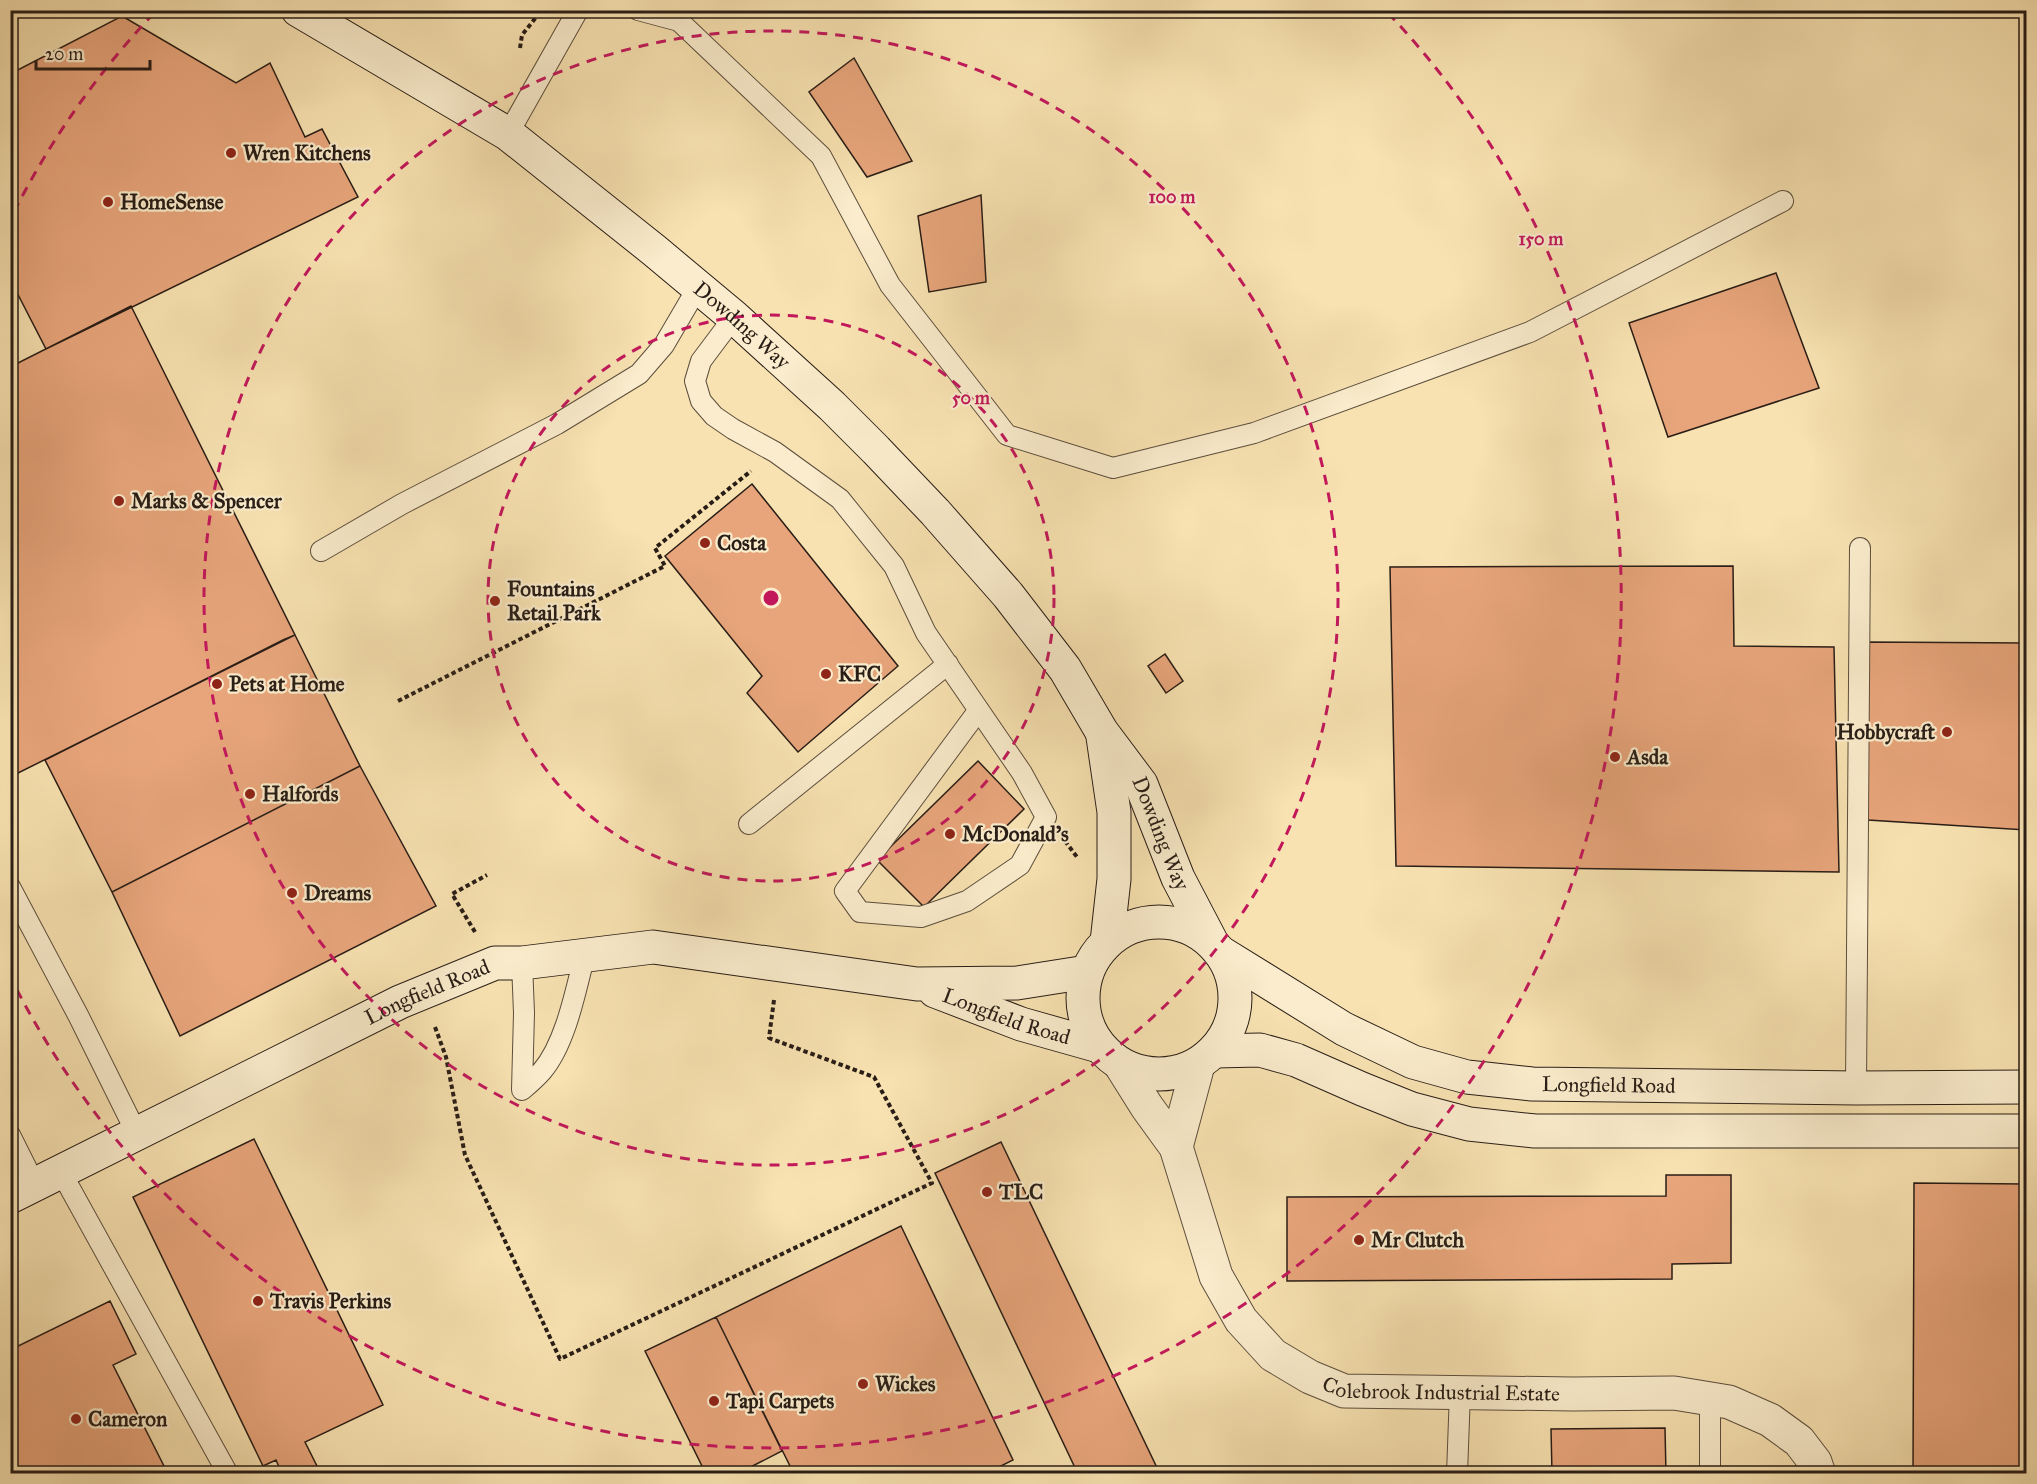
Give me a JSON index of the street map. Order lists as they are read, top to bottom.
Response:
{
  "streets": {
    "street": ["Dowding Way", "Longfield Road", "Colebrook Industrial Estate"]
  },
  "crossings": [
    ["Dowding Way", "Longfield Road"],
    ["Dowding Way", "Colebrook Industrial Estate"],
    ["Longfield Road", "Colebrook Industrial Estate"]
  ],
  "places": [
    "Wren Kitchens",
    "HomeSense",
    "Marks & Spencer",
    "Costa",
    "Fountains Retail Park",
    "KFC",
    "Pets at Home",
    "Hobbycraft",
    "Asda",
    "Halfords",
    "McDonald's",
    "Dreams",
    "TLC",
    "Mr Clutch",
    "Travis Perkins",
    "Wickes",
    "Tapi Carpets",
    "Cameron"
  ],
  "scale_bar": "20 m",
  "rings": ["100 m", "150 m", "50 m"]
}
